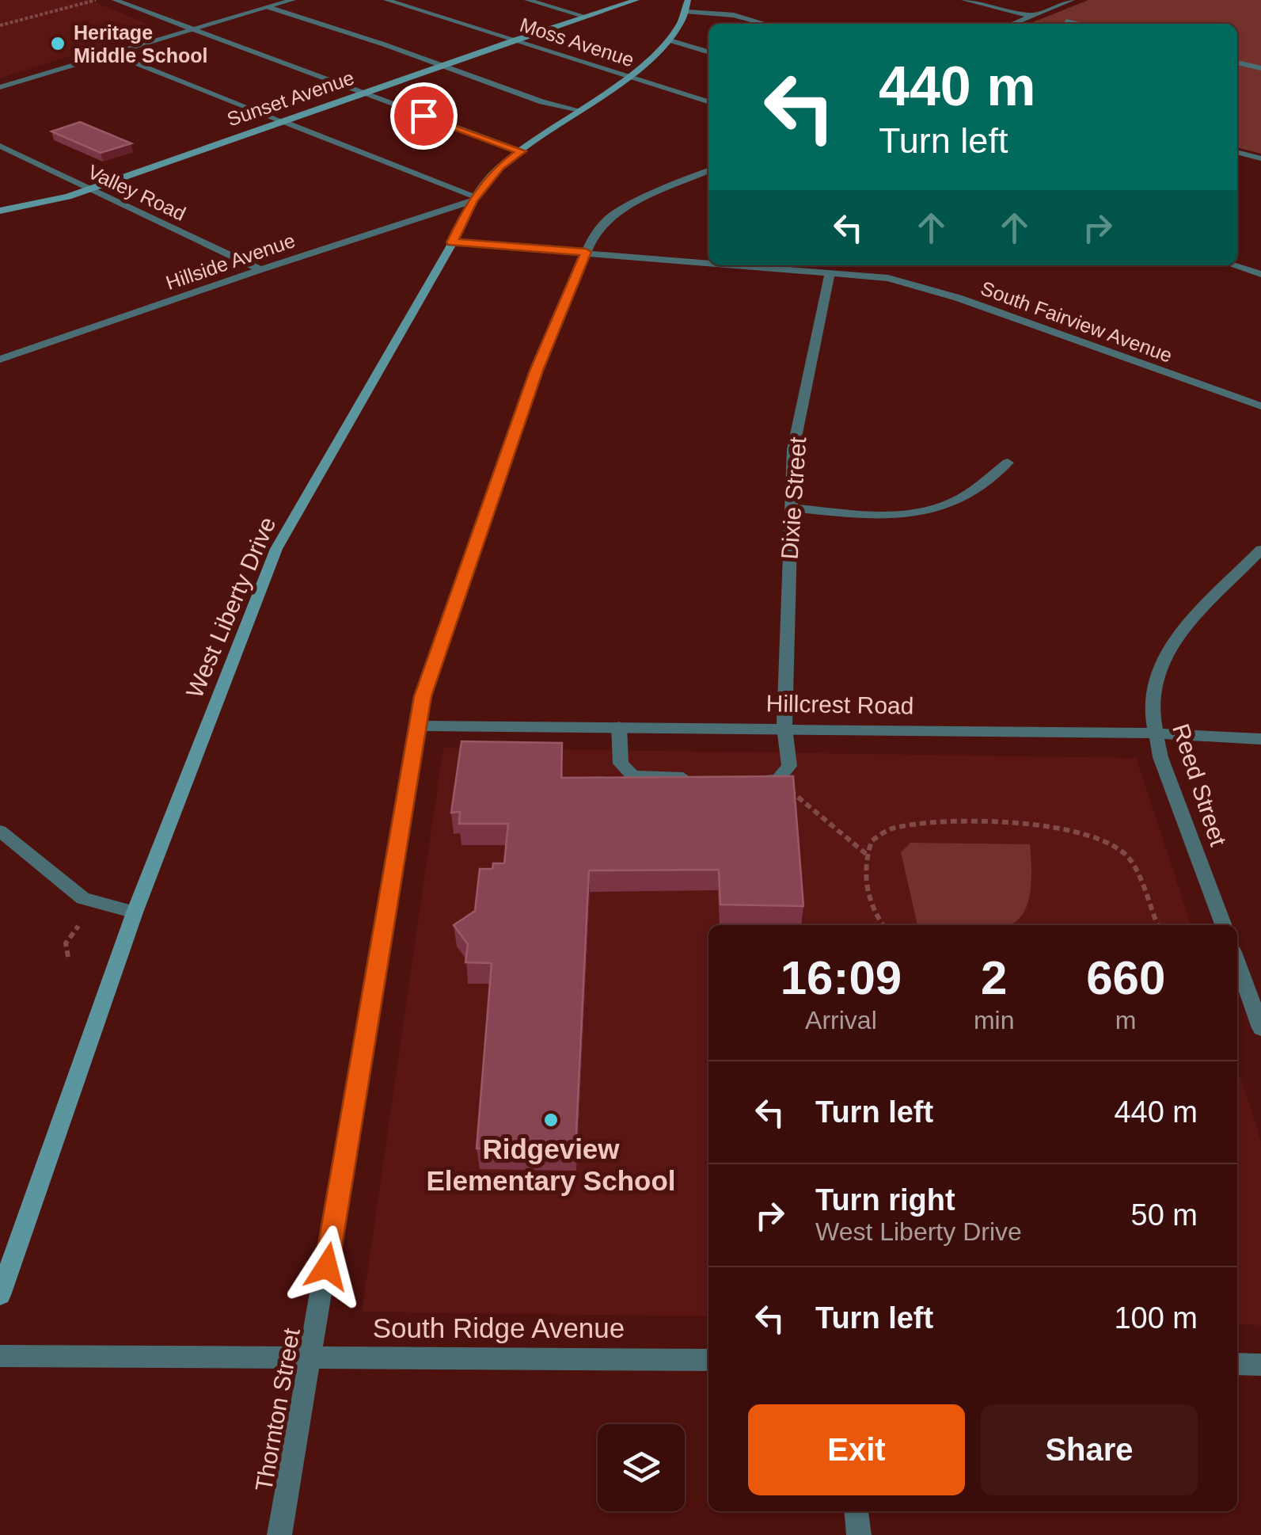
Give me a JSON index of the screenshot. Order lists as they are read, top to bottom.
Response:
{
  "streets": {
    "main road": ["Sunset Avenue", "West Liberty Drive"],
    "street": [
      "Moss Avenue",
      "Valley Road",
      "Hillside Avenue",
      "South Fairview Avenue",
      "Dixie Street",
      "Hillcrest Road",
      "Reed Street",
      "South Ridge Avenue",
      "Thornton Street"
    ]
  },
  "crossings": [
    ["Moss Avenue", "Sunset Avenue"],
    ["Moss Avenue", "West Liberty Drive"],
    ["Sunset Avenue", "Valley Road"],
    ["Valley Road", "Hillside Avenue"],
    ["Hillside Avenue", "West Liberty Drive"],
    ["South Fairview Avenue", "Dixie Street"],
    ["South Fairview Avenue", "West Liberty Drive"],
    ["South Fairview Avenue", "Thornton Street"],
    ["Dixie Street", "Hillcrest Road"],
    ["Hillcrest Road", "Reed Street"],
    ["Hillcrest Road", "Thornton Street"],
    ["South Ridge Avenue", "Thornton Street"]
  ],
  "places": ["Heritage Middle School", "Ridgeview Elementary School"],
  "page": {
    "turn": ["440 m", "Turn left"],
    "eta": [
      "16:09",
      "Arrival",
      "2",
      "min",
      "660",
      "m"
    ],
    "list": [
      {
        "name": "Turn left",
        "value": "440 m"
      },
      {
        "name": "Turn right",
        "note": "West Liberty Drive",
        "value": "50 m"
      },
      {
        "name": "Turn left",
        "value": "100 m"
      }
    ],
    "buttons": ["Exit", "Share"]
  }
}
